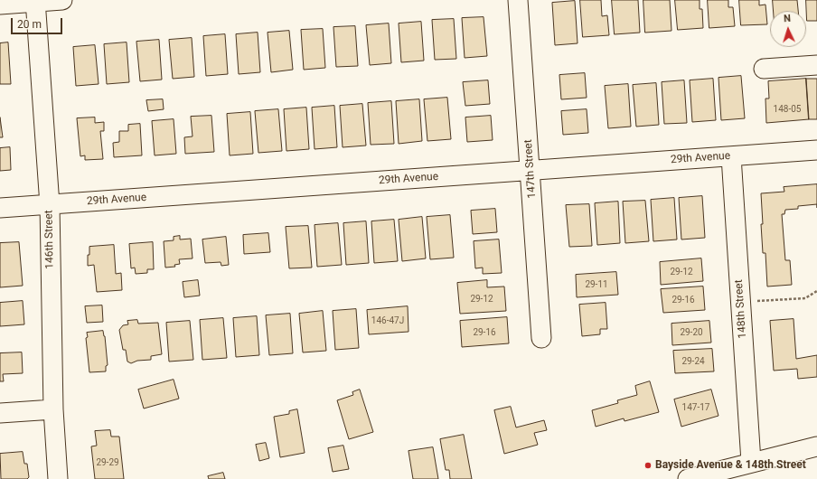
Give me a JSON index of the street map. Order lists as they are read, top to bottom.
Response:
{
  "streets": {
    "street": [
      "29th Avenue",
      "147th Street",
      "146th Street",
      "148th Street"
    ]
  },
  "crossings": [
    ["29th Avenue", "147th Street"],
    ["29th Avenue", "146th Street"],
    ["29th Avenue", "148th Street"]
  ],
  "places": ["Bayside Avenue & 148th Street"],
  "house_numbers": [
    "148-05",
    "29-12",
    "29-11",
    "29-12",
    "29-16",
    "146-47J",
    "29-16",
    "29-20",
    "29-24",
    "147-17",
    "29-29"
  ],
  "scale_bar": "20 m",
  "north": "top"
}
